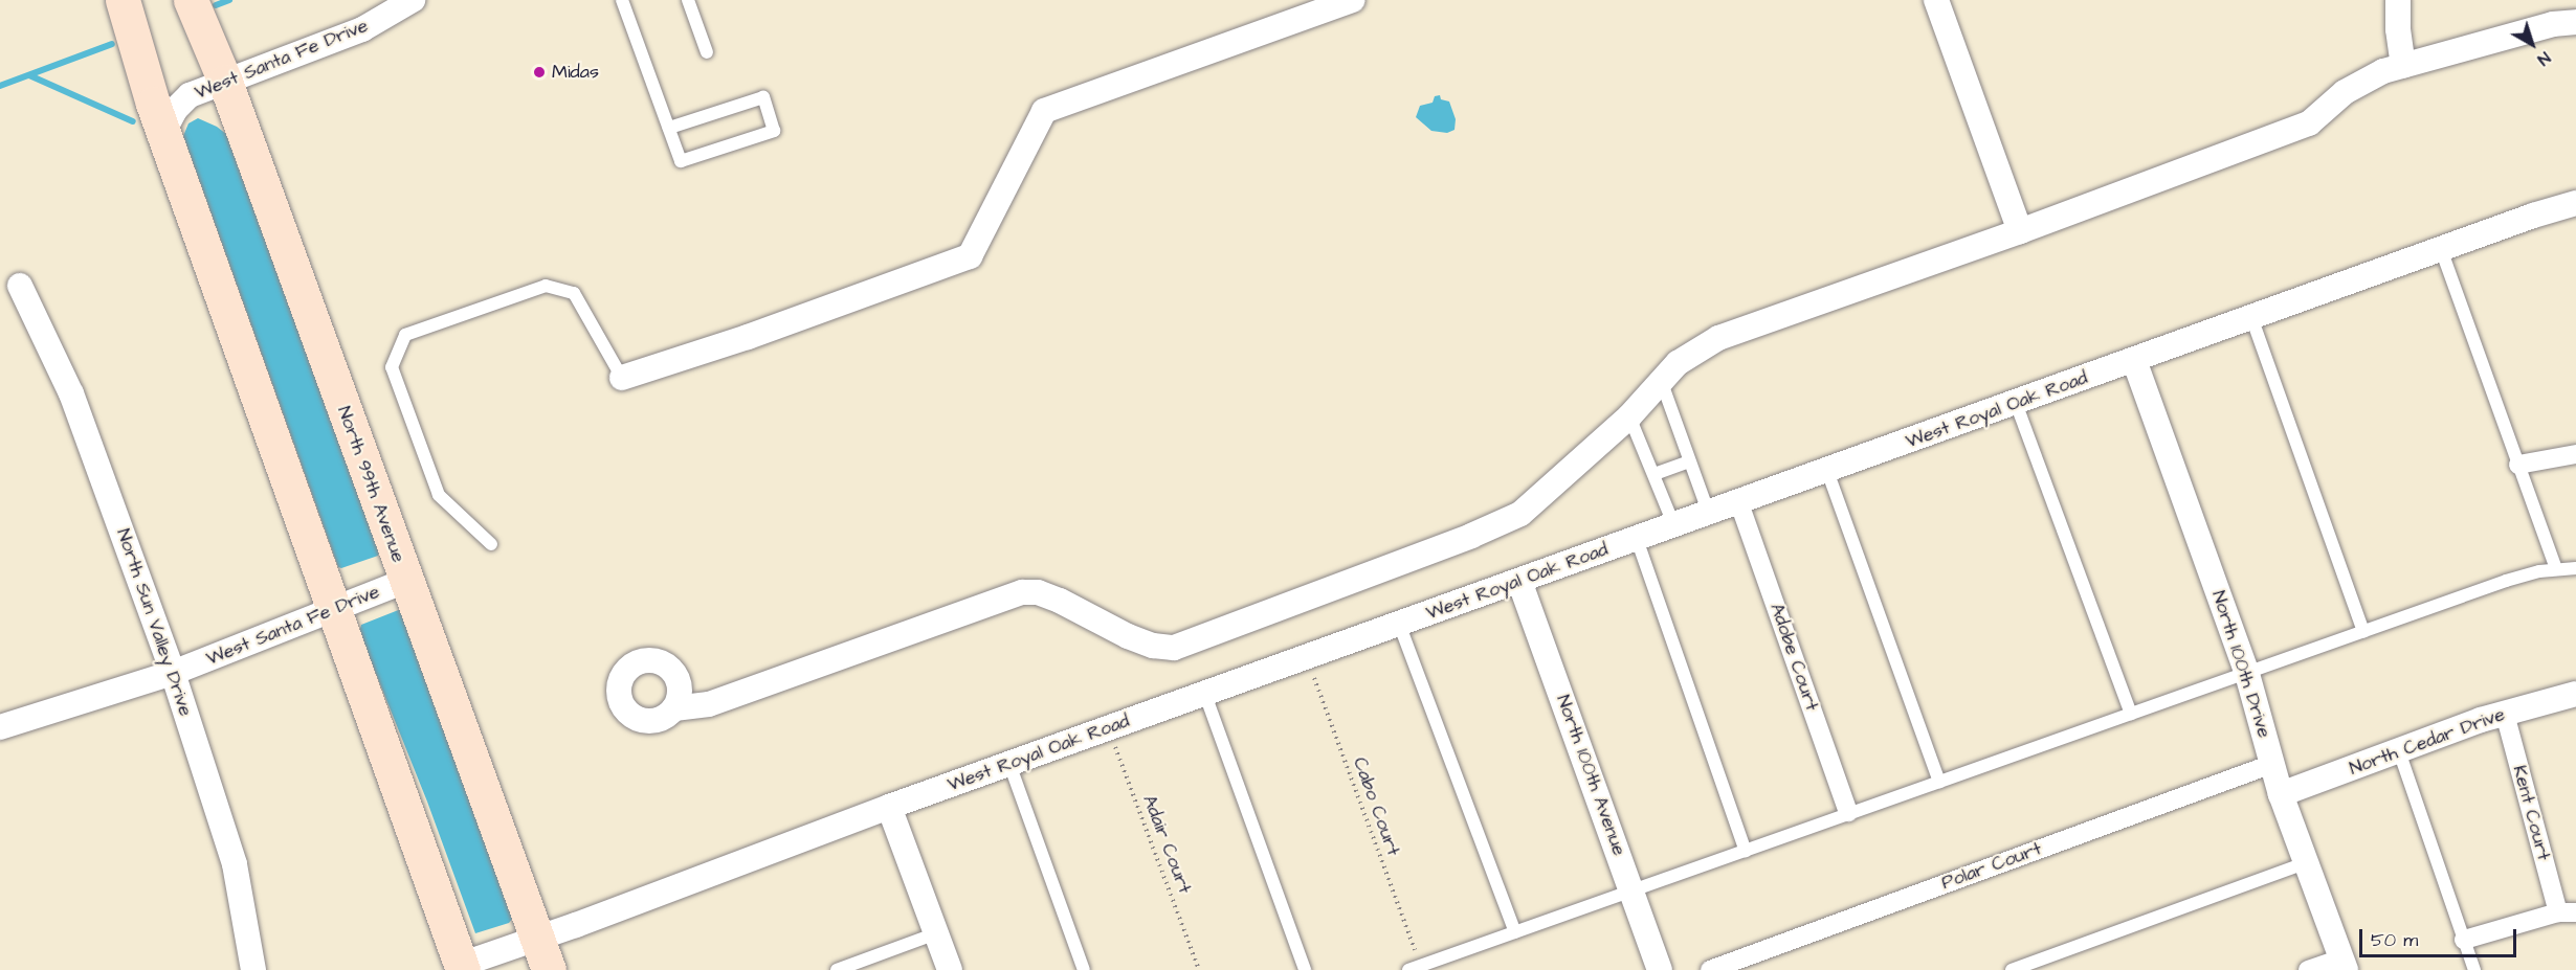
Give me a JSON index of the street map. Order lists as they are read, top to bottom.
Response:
{
  "streets": {
    "main road": ["North 99th Avenue"],
    "street": [
      "West Santa Fe Drive",
      "West Royal Oak Road",
      "North Sun Valley Drive",
      "Adobe Court",
      "North 100th Drive",
      "North Cedar Drive",
      "North 100th Avenue",
      "Kent Court",
      "Polar Court"
    ],
    "path": ["Cabo Court", "Adair Court"]
  },
  "crossings": [
    ["West Santa Fe Drive", "North 99th Avenue"],
    ["West Santa Fe Drive", "North Sun Valley Drive"],
    ["West Royal Oak Road", "North 99th Avenue"],
    ["West Royal Oak Road", "Adobe Court"],
    ["West Royal Oak Road", "North 100th Drive"],
    ["West Royal Oak Road", "North 100th Avenue"],
    ["West Royal Oak Road", "Cabo Court"],
    ["West Royal Oak Road", "Adair Court"],
    ["North 100th Drive", "North Cedar Drive"],
    ["North 100th Drive", "Polar Court"],
    ["North Cedar Drive", "Kent Court"]
  ],
  "places": ["Midas"],
  "scale_bar": "50 m",
  "north": "bottom right"
}
